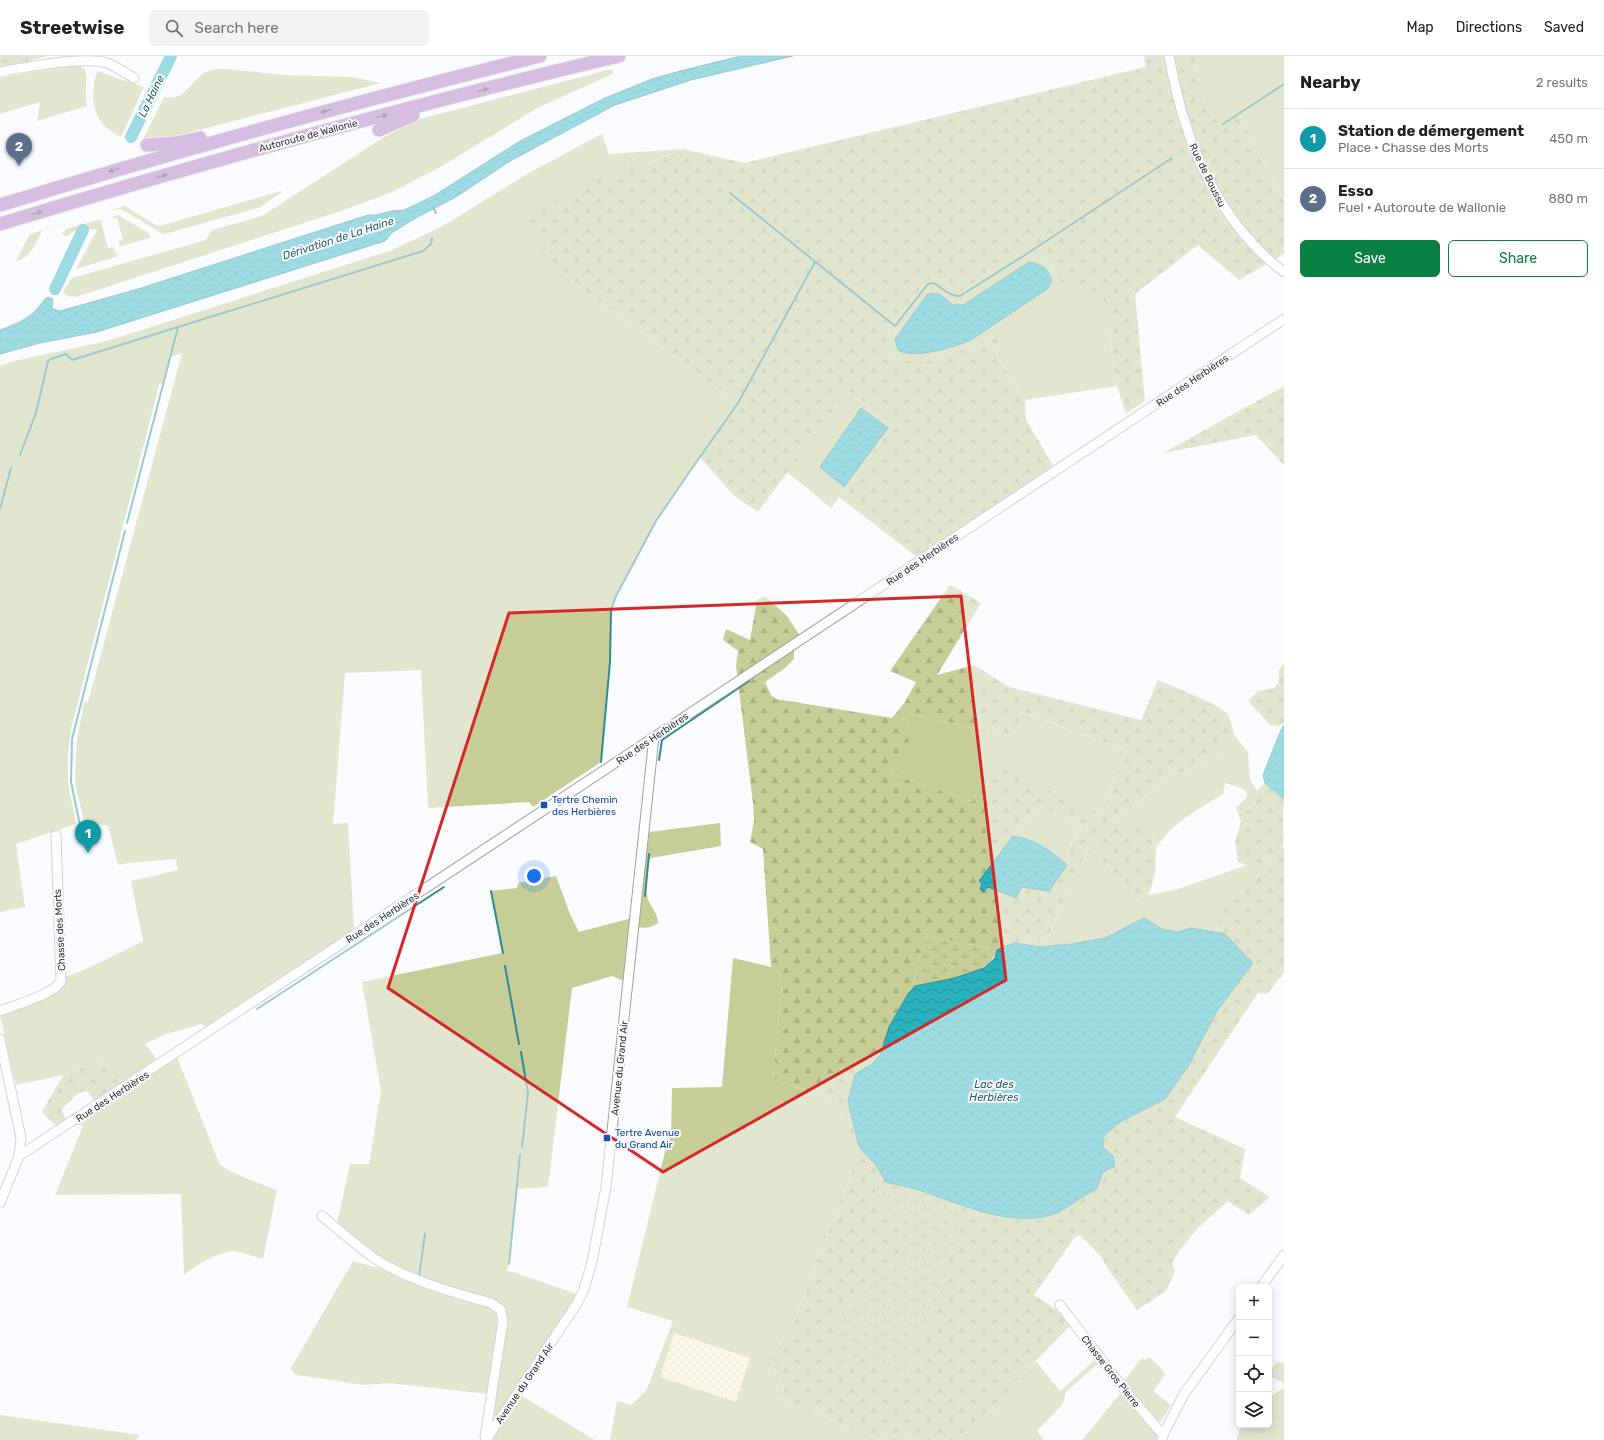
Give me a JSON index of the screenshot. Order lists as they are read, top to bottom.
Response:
{
  "streets": {
    "highway": ["Autoroute de Wallonie"],
    "street": [
      "Rue de Boussu",
      "Rue des Herbières",
      "Chasse des Morts",
      "Avenue du Grand Air",
      "Chasse Gros Pierre"
    ]
  },
  "crossings": [
    ["Rue des Herbières", "Avenue du Grand Air"]
  ],
  "water": ["La Haine", "Dérivation de La Haine", "Lac des Herbières"],
  "places": {
    "transit": ["Tertre Chemin des Herbières", "Tertre Avenue du Grand Air"]
  },
  "page": {
    "header": "Streetwise",
    "search": "Search here",
    "nav": ["Map", "Directions", "Saved"],
    "heading": ["Nearby", "2 results"],
    "list": [
      {
        "mark": "1",
        "name": "Station de démergement",
        "note": "Place · Chasse des Morts",
        "value": "450 m"
      },
      {
        "mark": "2",
        "name": "Esso",
        "note": "Fuel · Autoroute de Wallonie",
        "value": "880 m"
      }
    ],
    "pins": ["2", "1"],
    "buttons": ["Save", "Share"],
    "map_buttons": ["+", "−"]
  }
}
